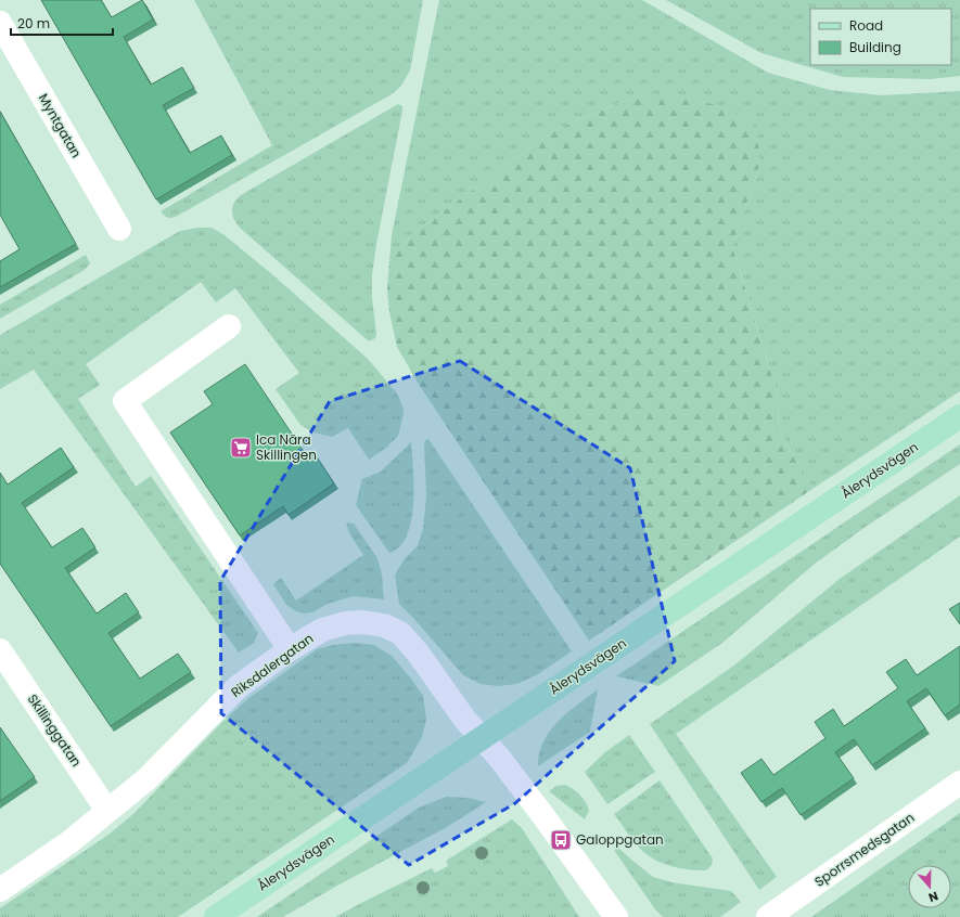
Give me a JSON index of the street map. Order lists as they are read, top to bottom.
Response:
{
  "streets": {
    "main road": ["Ålerydsvägen"],
    "street": [
      "Myntgatan",
      "Riksdalergatan",
      "Skillinggatan",
      "Sporrsmedsgatan"
    ]
  },
  "crossings": [
    ["Ålerydsvägen", "Riksdalergatan"],
    ["Riksdalergatan", "Skillinggatan"]
  ],
  "places": {
    "supermarket": ["Ica Nära Skillingen"],
    "bus stop": ["Galoppgatan"]
  },
  "legend": ["Road", "Building"],
  "scale_bar": "20 m",
  "north": "bottom"
}
